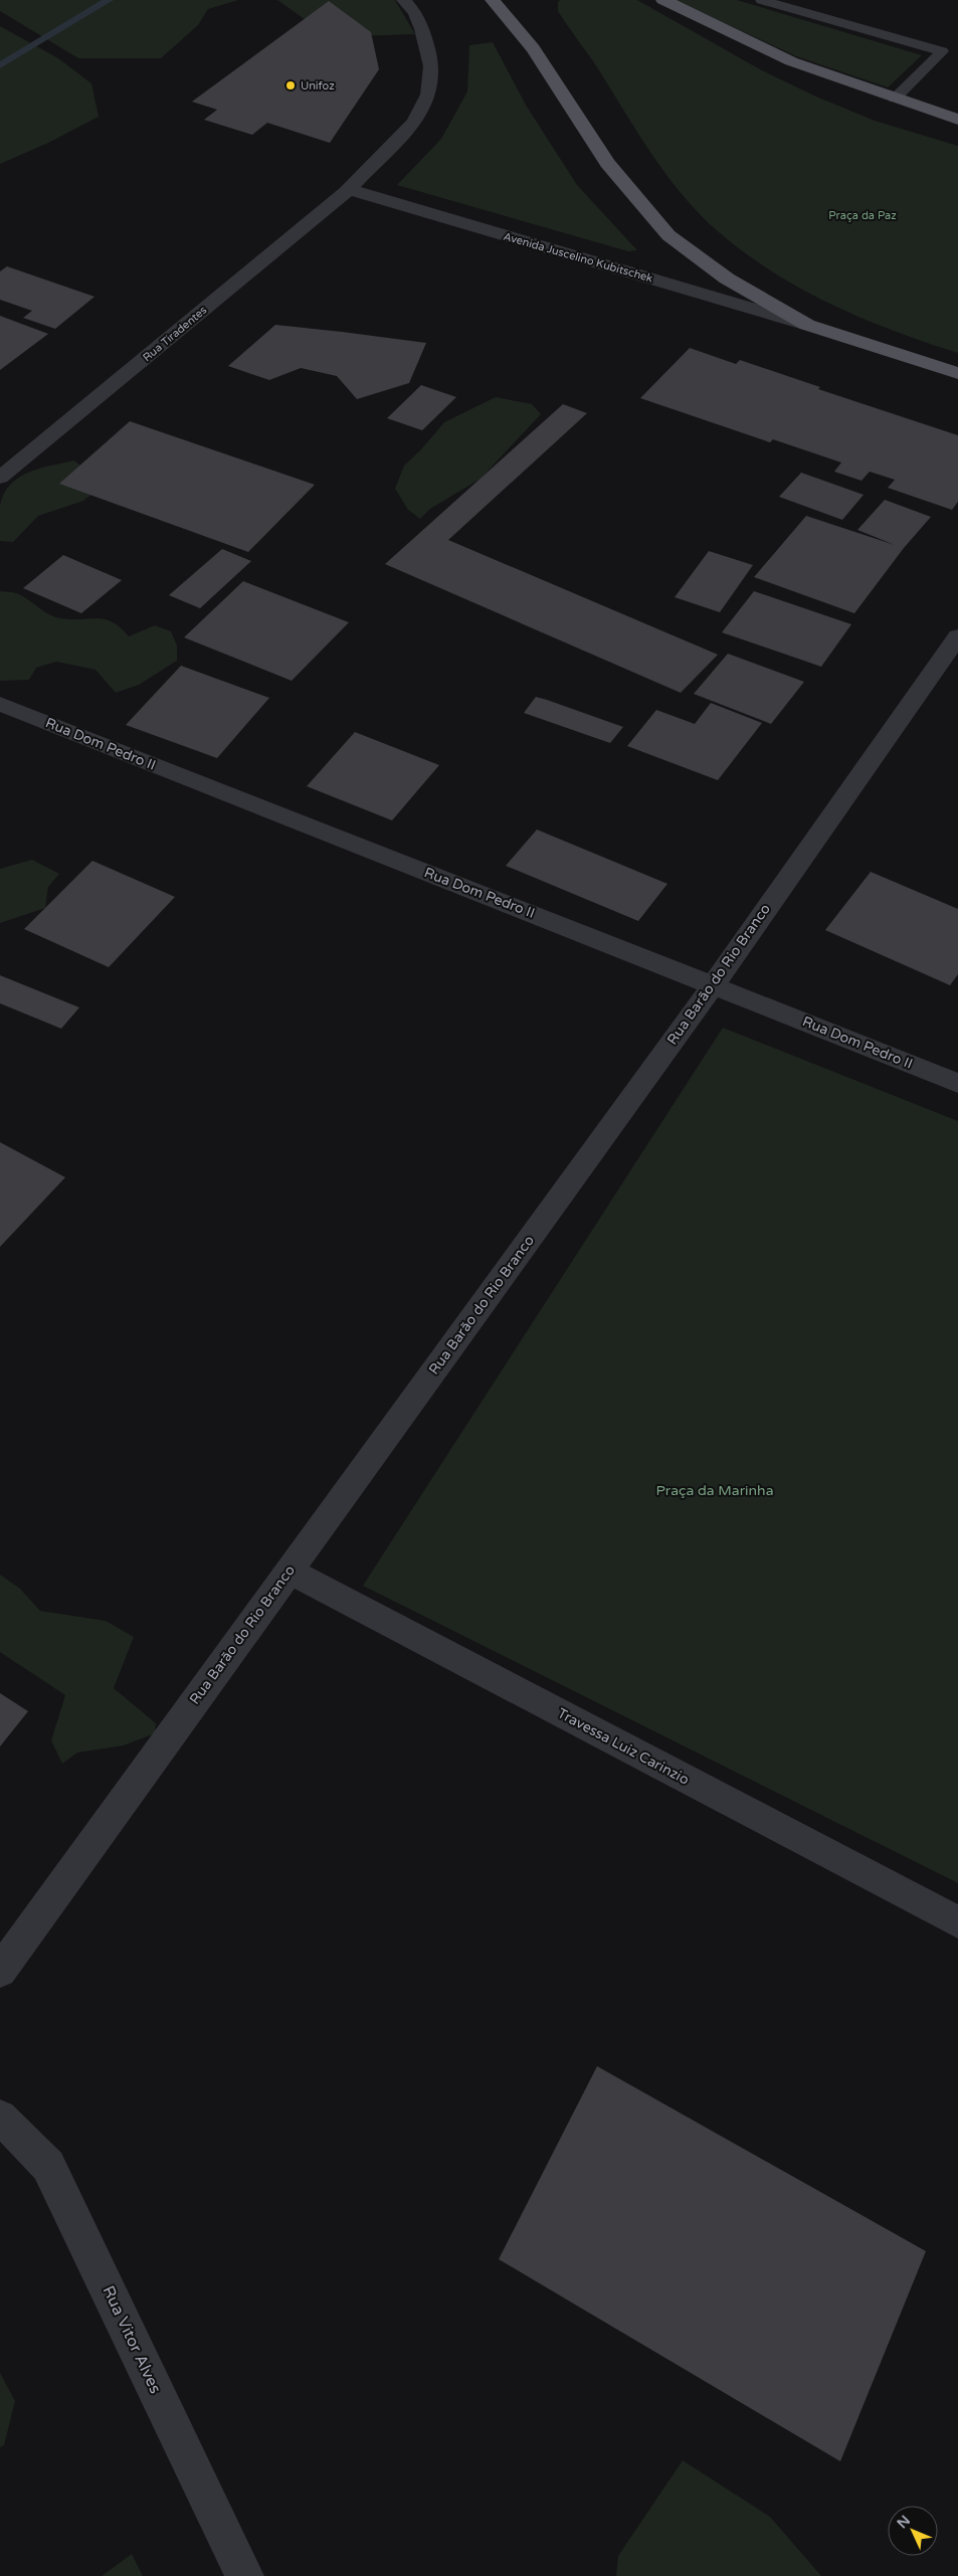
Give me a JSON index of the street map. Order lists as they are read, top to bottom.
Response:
{
  "streets": {
    "main road": ["Avenida Juscelino Kubitschek"],
    "street": [
      "Rua Tiradentes",
      "Rua Dom Pedro II",
      "Rua Barão do Rio Branco",
      "Travessa Luiz Carinzio",
      "Rua Vitor Alves"
    ]
  },
  "crossings": [
    ["Avenida Juscelino Kubitschek", "Rua Tiradentes"],
    ["Rua Dom Pedro II", "Rua Barão do Rio Branco"],
    ["Rua Barão do Rio Branco", "Travessa Luiz Carinzio"]
  ],
  "parks": ["Praça da Paz", "Praça da Marinha"],
  "places": ["Unifoz"],
  "north": "top left"
}
